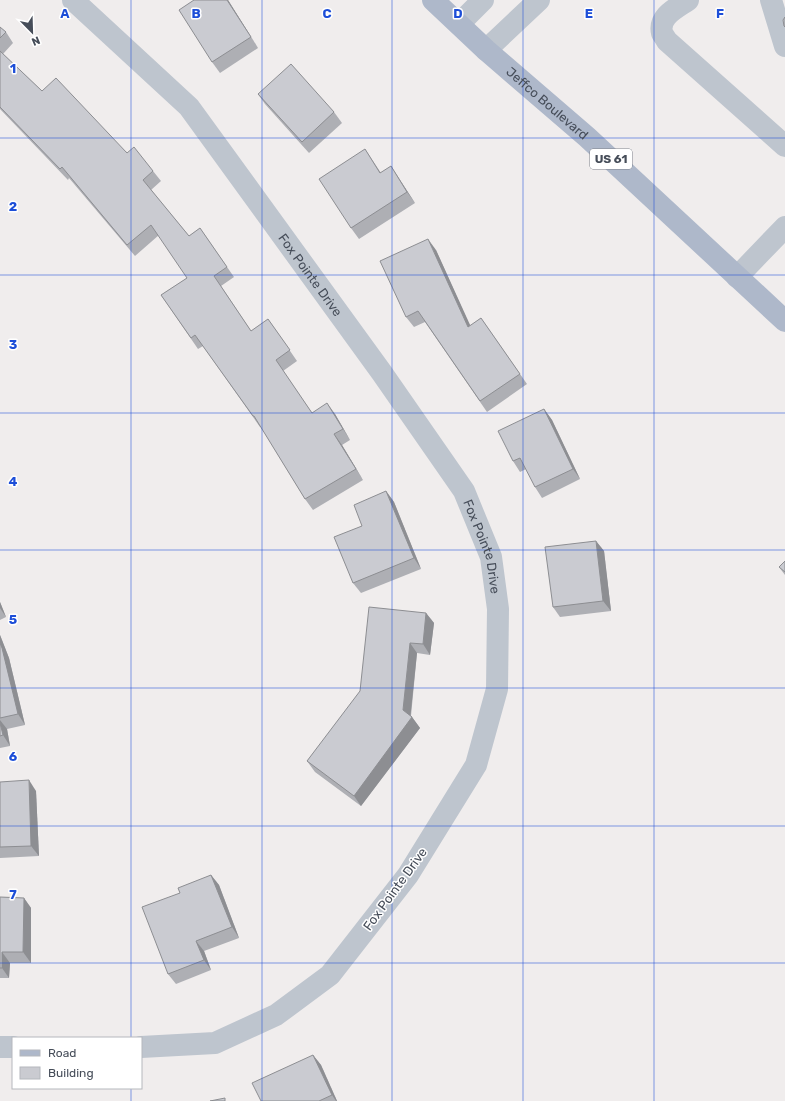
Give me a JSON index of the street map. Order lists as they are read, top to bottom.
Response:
{
  "streets": {
    "main road": ["Jeffco Boulevard", "US 61"],
    "street": ["Fox Pointe Drive"]
  },
  "legend": ["Road", "Building"],
  "north": "bottom right",
  "grid": {
    "columns": [
      "A",
      "B",
      "C",
      "D",
      "E",
      "F"
    ],
    "rows": [
      "1",
      "2",
      "3",
      "4",
      "5",
      "6",
      "7"
    ]
  }
}
